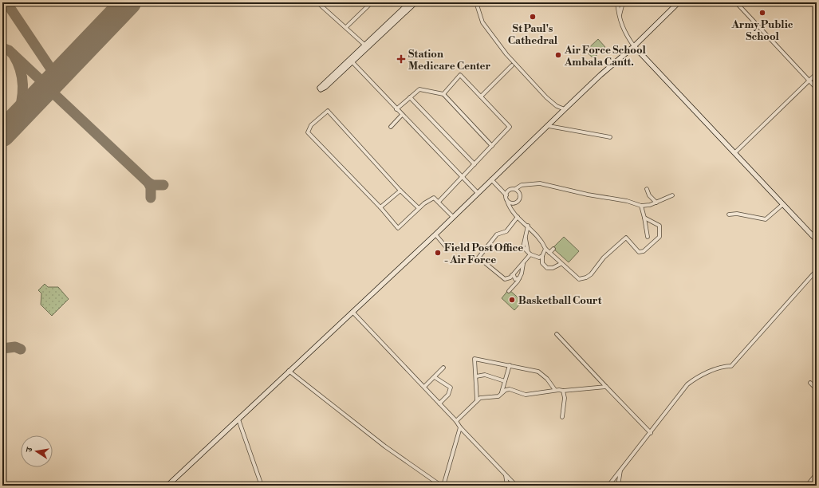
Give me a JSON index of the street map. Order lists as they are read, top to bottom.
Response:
{
  "places": {
    "other": [
      "Army Public School",
      "St Paul's Cathedral",
      "Air Force School Ambala Cantt.",
      "Field Post Office - Air Force",
      "Basketball Court"
    ],
    "health": ["Station Medicare Center"]
  },
  "north": "left"
}
